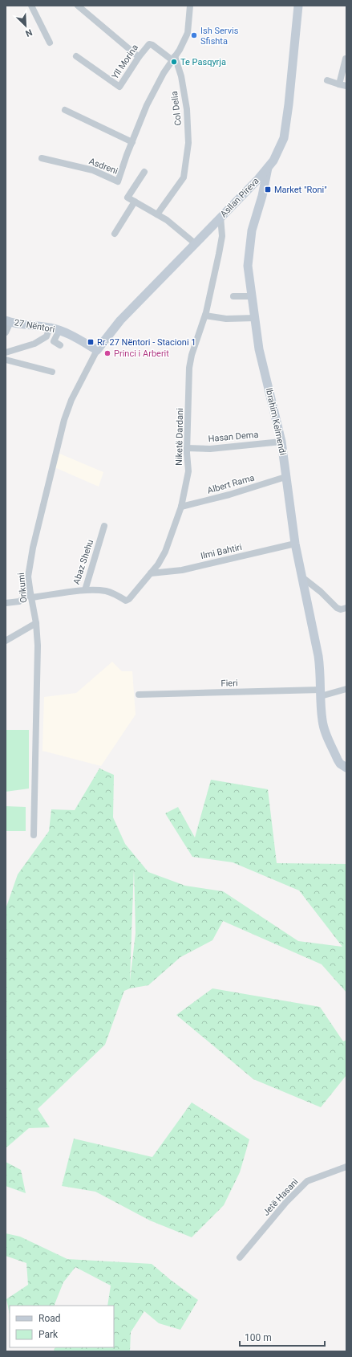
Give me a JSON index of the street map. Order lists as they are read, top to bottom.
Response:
{
  "streets": {
    "street": [
      "Yll Morina",
      "Col Delia",
      "Asdreni",
      "Asllan Pireva",
      "27 Nëntori",
      "Ibrahim Kelmendi",
      "Niketë Dardani",
      "Hasan Dema",
      "Albert Rama",
      "Ilmi Bahtiri",
      "Abaz Shehu",
      "Orikumi",
      "Fieri",
      "Jetë Hasani"
    ]
  },
  "crossings": [
    ["Yll Morina", "Col Delia"],
    ["Yll Morina", "Asdreni"],
    ["Col Delia", "Asdreni"],
    ["Asllan Pireva", "27 Nëntori"],
    ["Asllan Pireva", "Ibrahim Kelmendi"],
    ["Asllan Pireva", "Niketë Dardani"],
    ["Asllan Pireva", "Orikumi"],
    ["27 Nëntori", "Orikumi"],
    ["Ibrahim Kelmendi", "Hasan Dema"],
    ["Ibrahim Kelmendi", "Albert Rama"],
    ["Ibrahim Kelmendi", "Ilmi Bahtiri"],
    ["Ibrahim Kelmendi", "Fieri"],
    ["Niketë Dardani", "Hasan Dema"],
    ["Niketë Dardani", "Albert Rama"],
    ["Niketë Dardani", "Ilmi Bahtiri"],
    ["Niketë Dardani", "Abaz Shehu"],
    ["Abaz Shehu", "Orikumi"]
  ],
  "places": {
    "other": ["Ish Servis Sfishta", "Te Pasqyrja", "Princi i Arberit"],
    "transit": ["Market \"Roni\"", "Rr. 27 Nëntori - Stacioni 1"]
  },
  "legend": ["Road", "Park"],
  "scale_bar": "100 m",
  "north": "bottom right"
}
